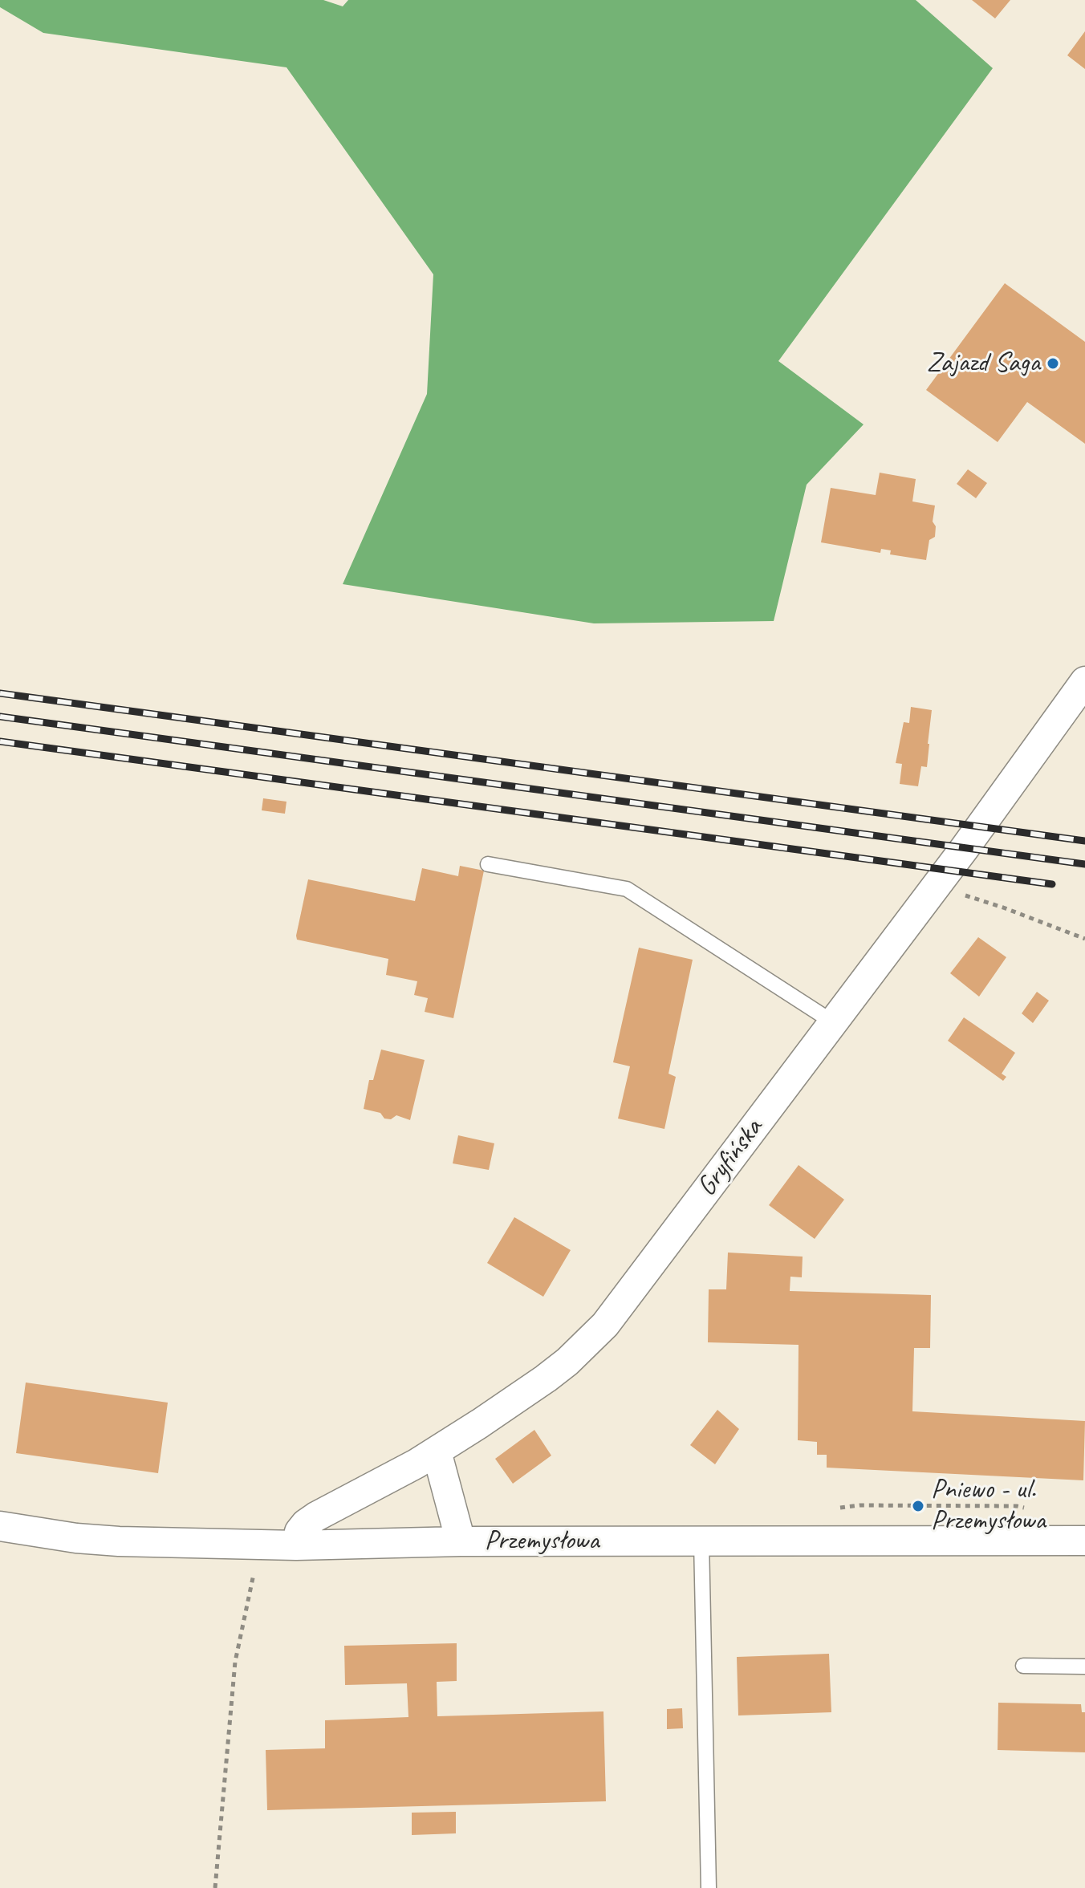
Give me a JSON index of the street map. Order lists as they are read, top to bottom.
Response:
{
  "streets": {
    "street": ["Gryfińska", "Przemysłowa"]
  },
  "crossings": [
    ["Gryfińska", "Przemysłowa"]
  ],
  "places": ["Zajazd Saga", "Pniewo - ul. Przemysłowa"]
}
